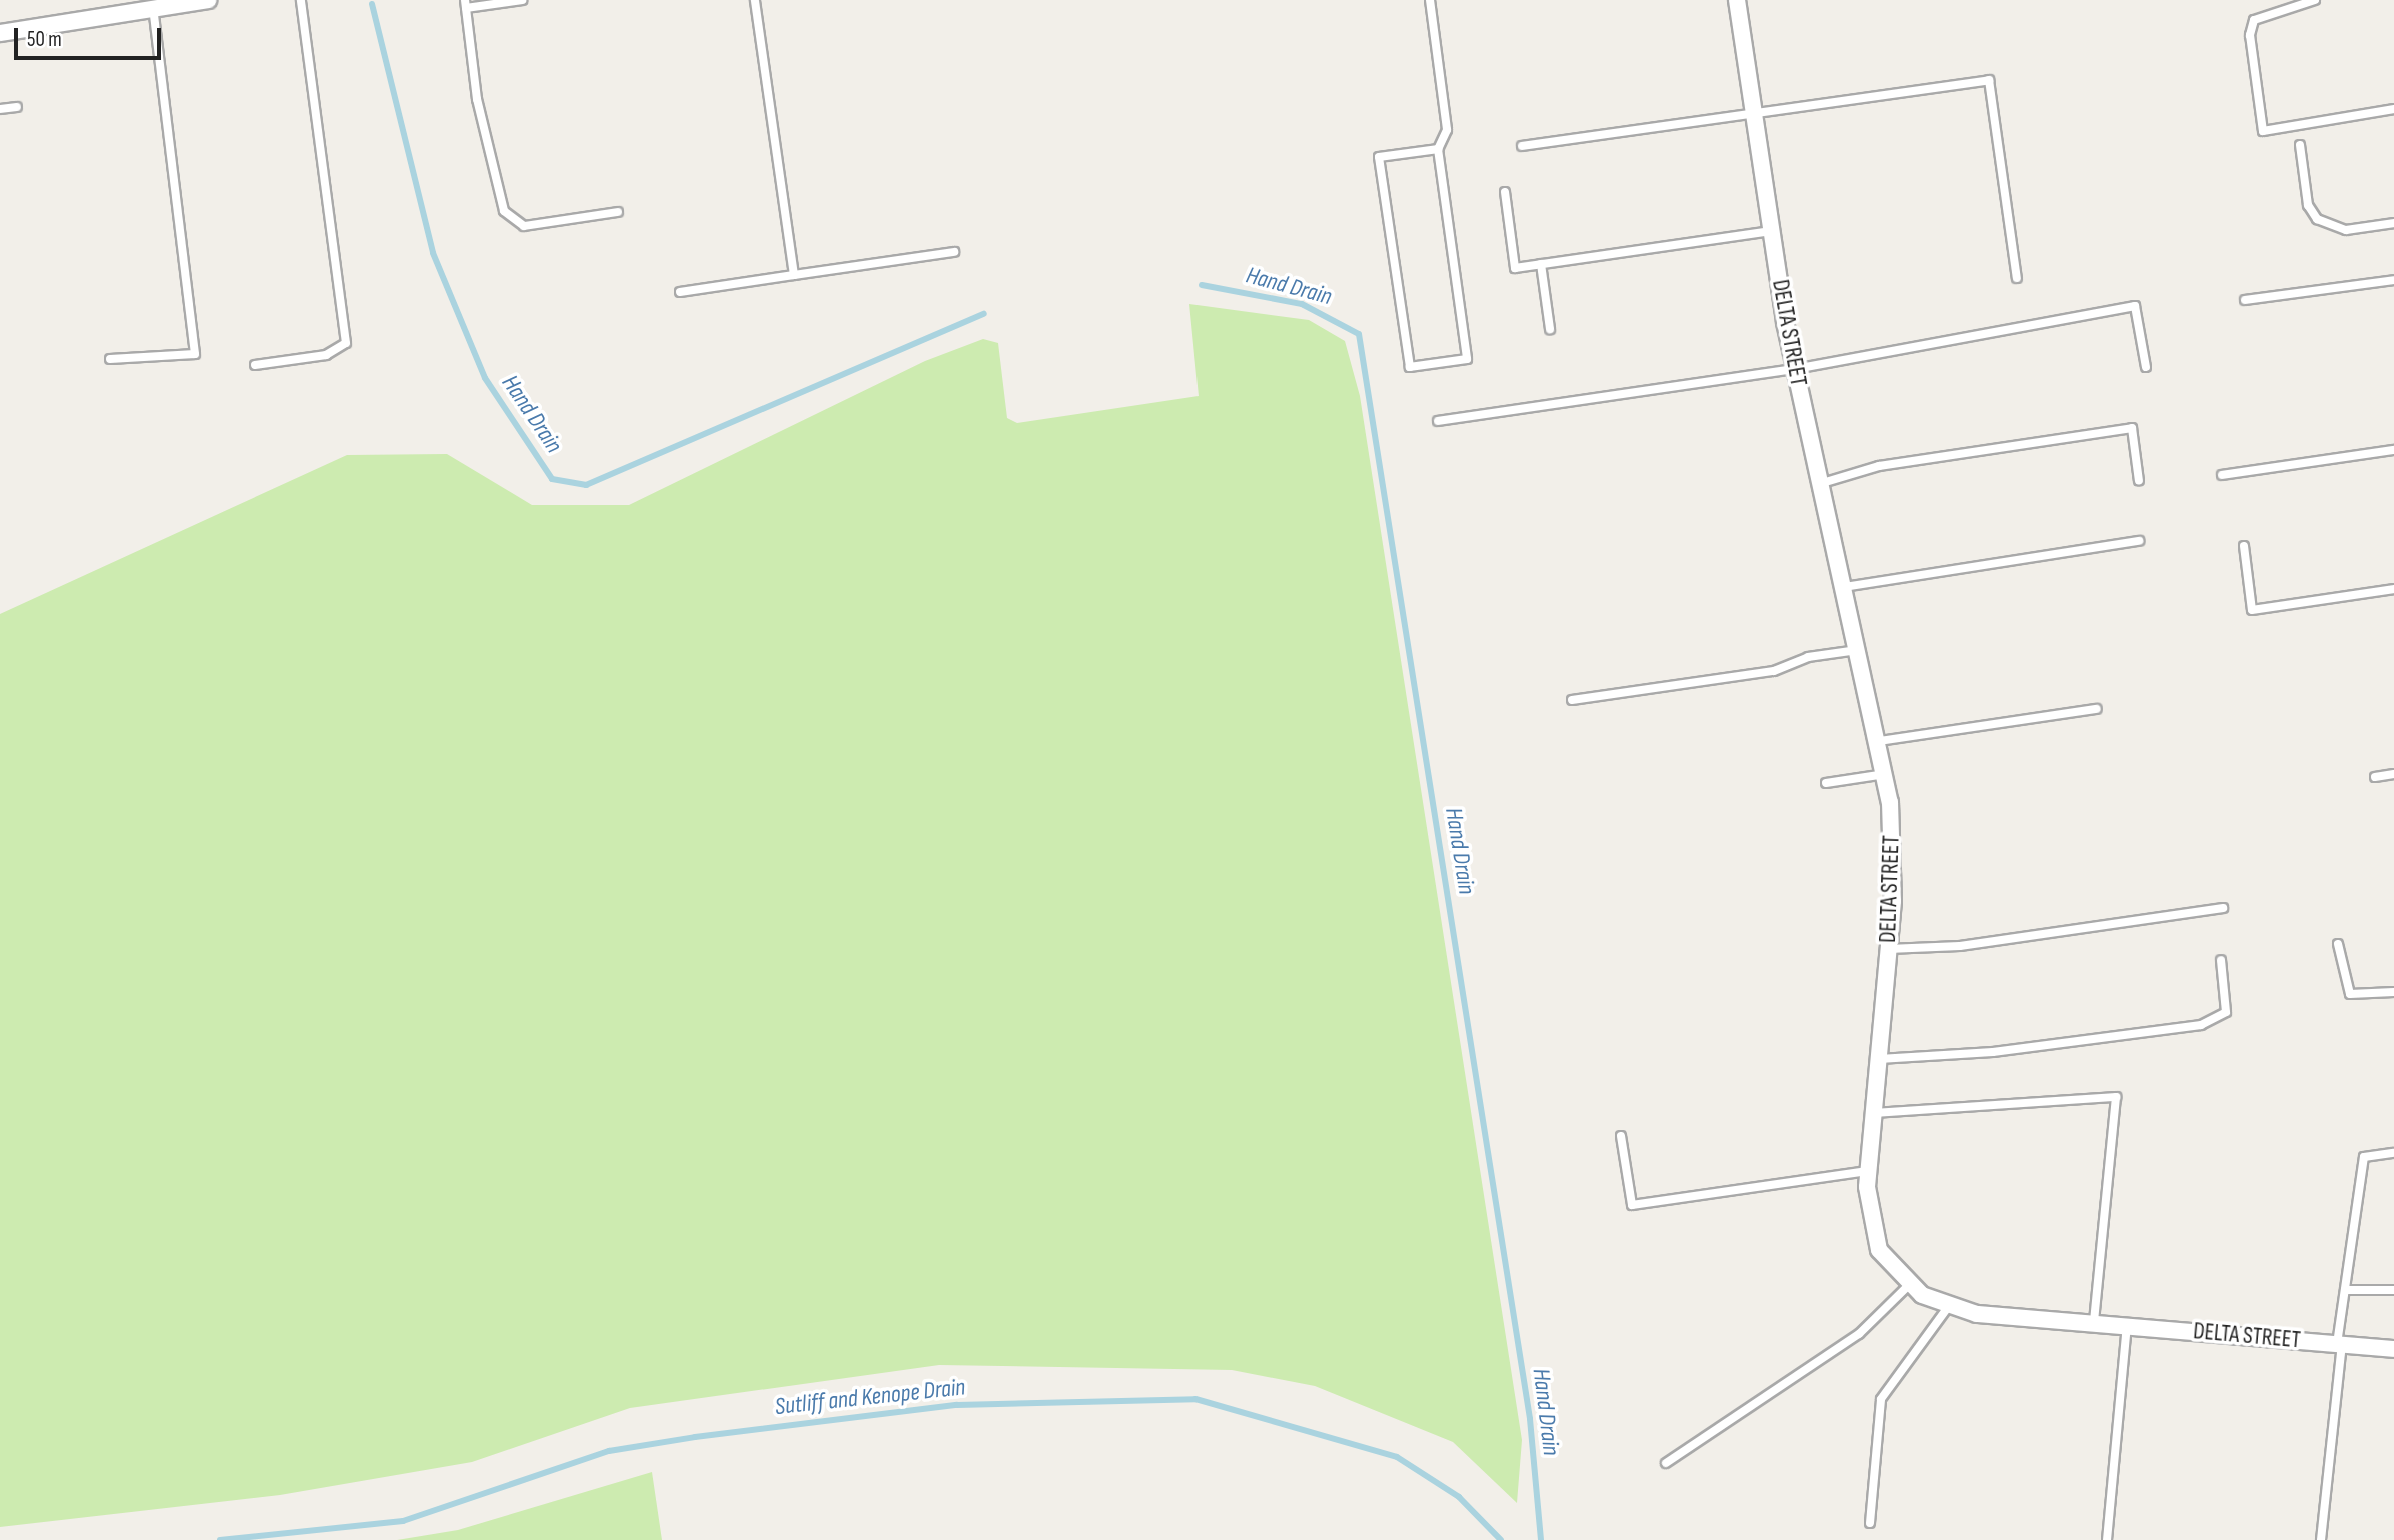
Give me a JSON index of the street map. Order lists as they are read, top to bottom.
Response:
{
  "streets": {
    "street": ["DELTA STREET"]
  },
  "water": ["Hand Drain", "Sutliff and Kenope Drain"],
  "scale_bar": "50 m"
}
